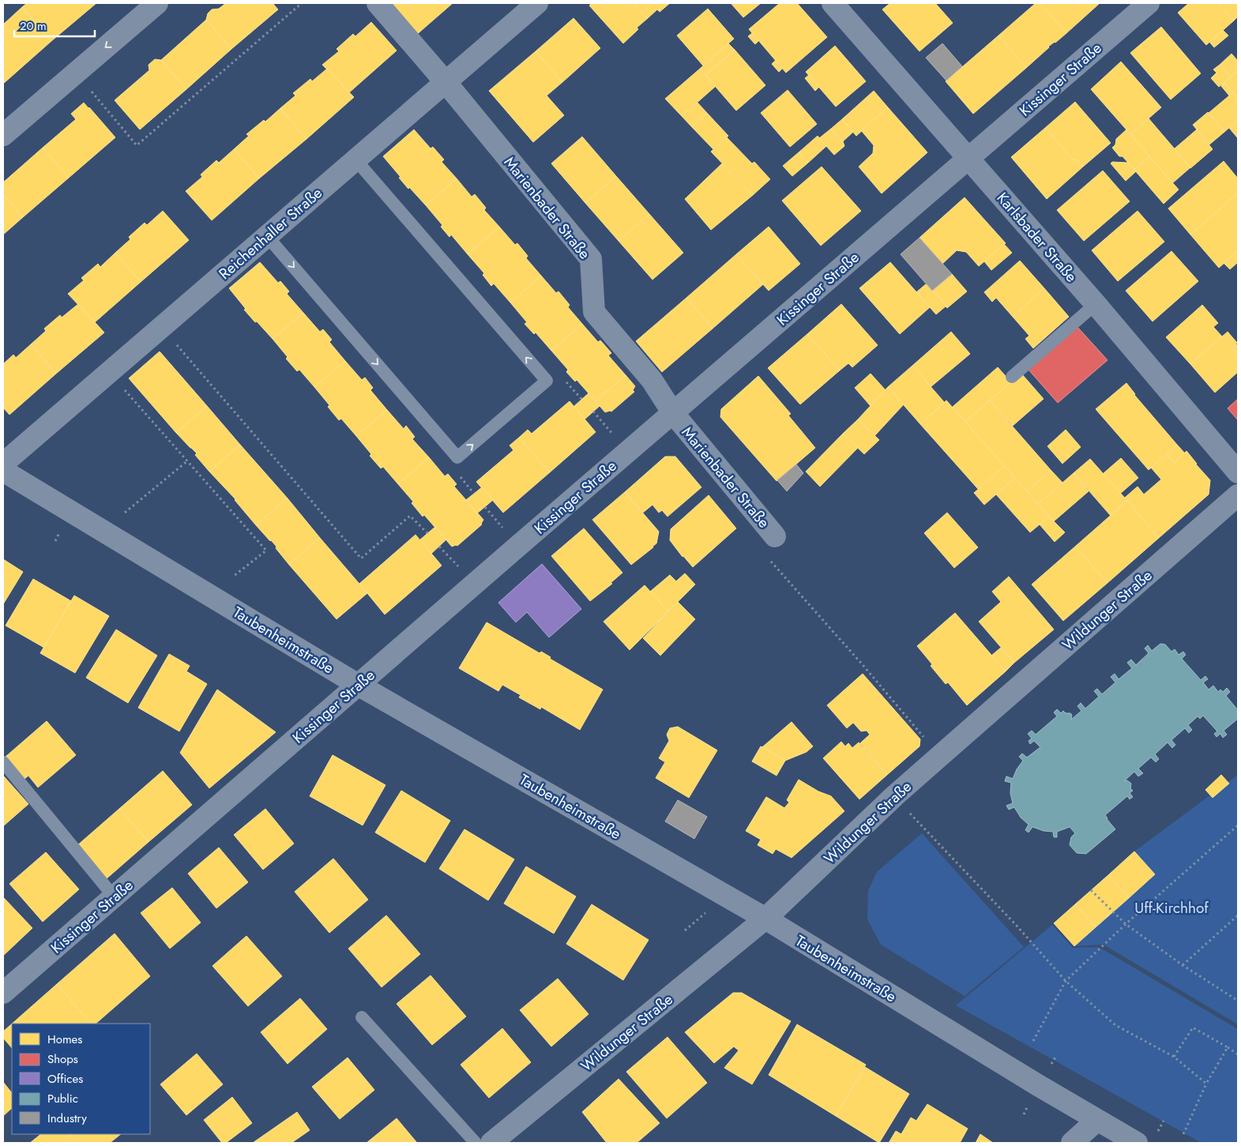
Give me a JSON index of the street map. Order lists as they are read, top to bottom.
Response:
{
  "streets": {
    "street": [
      "Kissinger Straße",
      "Marienbader Straße",
      "Reichenhaller Straße",
      "Karlsbader Straße",
      "Wildunger Straße",
      "Taubenheimstraße"
    ]
  },
  "crossings": [
    ["Kissinger Straße", "Marienbader Straße"],
    ["Kissinger Straße", "Karlsbader Straße"],
    ["Kissinger Straße", "Taubenheimstraße"],
    ["Marienbader Straße", "Reichenhaller Straße"],
    ["Wildunger Straße", "Taubenheimstraße"]
  ],
  "parks": ["Uff-Kirchhof"],
  "legend": [
    "Homes",
    "Shops",
    "Offices",
    "Public",
    "Industry"
  ],
  "scale_bar": "20 m"
}
